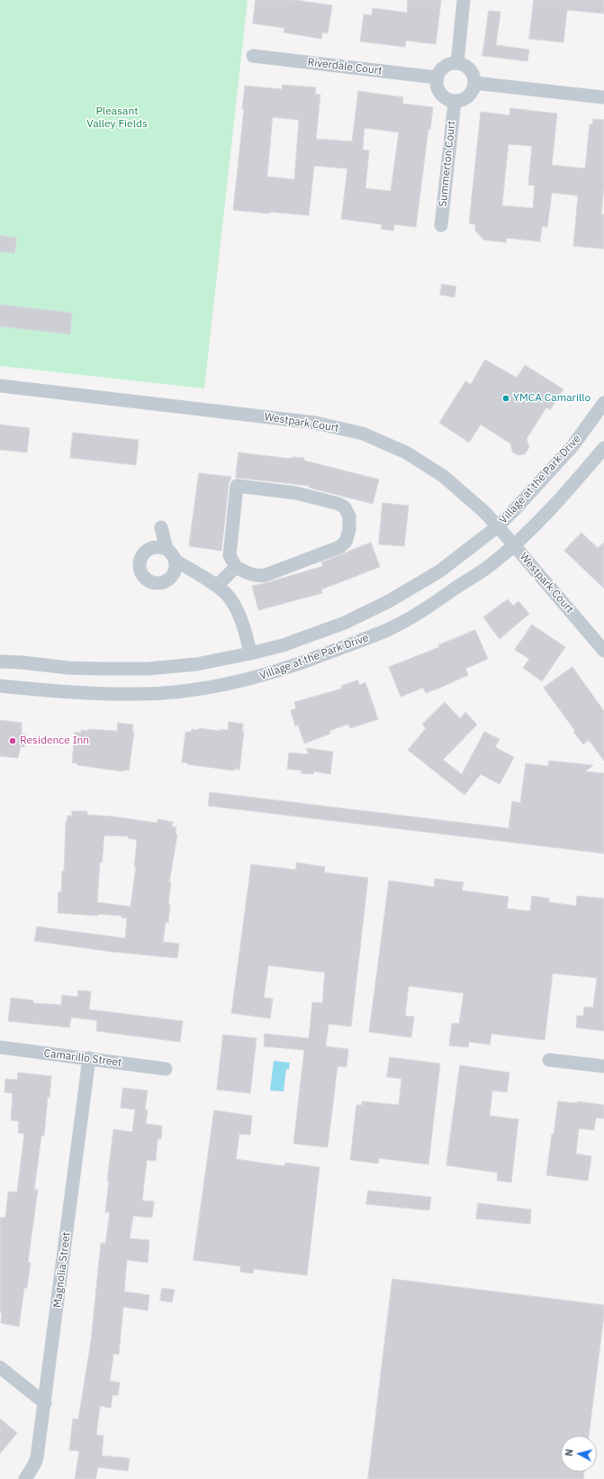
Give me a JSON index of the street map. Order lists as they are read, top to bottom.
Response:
{
  "streets": {
    "street": [
      "Riverdale Court",
      "Summerton Court",
      "Westpark Court",
      "Village at the Park Drive",
      "Camarillo Street",
      "Magnolia Street"
    ]
  },
  "crossings": [
    ["Riverdale Court", "Summerton Court"],
    ["Westpark Court", "Village at the Park Drive"],
    ["Camarillo Street", "Magnolia Street"]
  ],
  "parks": ["Pleasant Valley Fields"],
  "places": ["YMCA Camarillo", "Residence Inn"],
  "north": "left"
}
